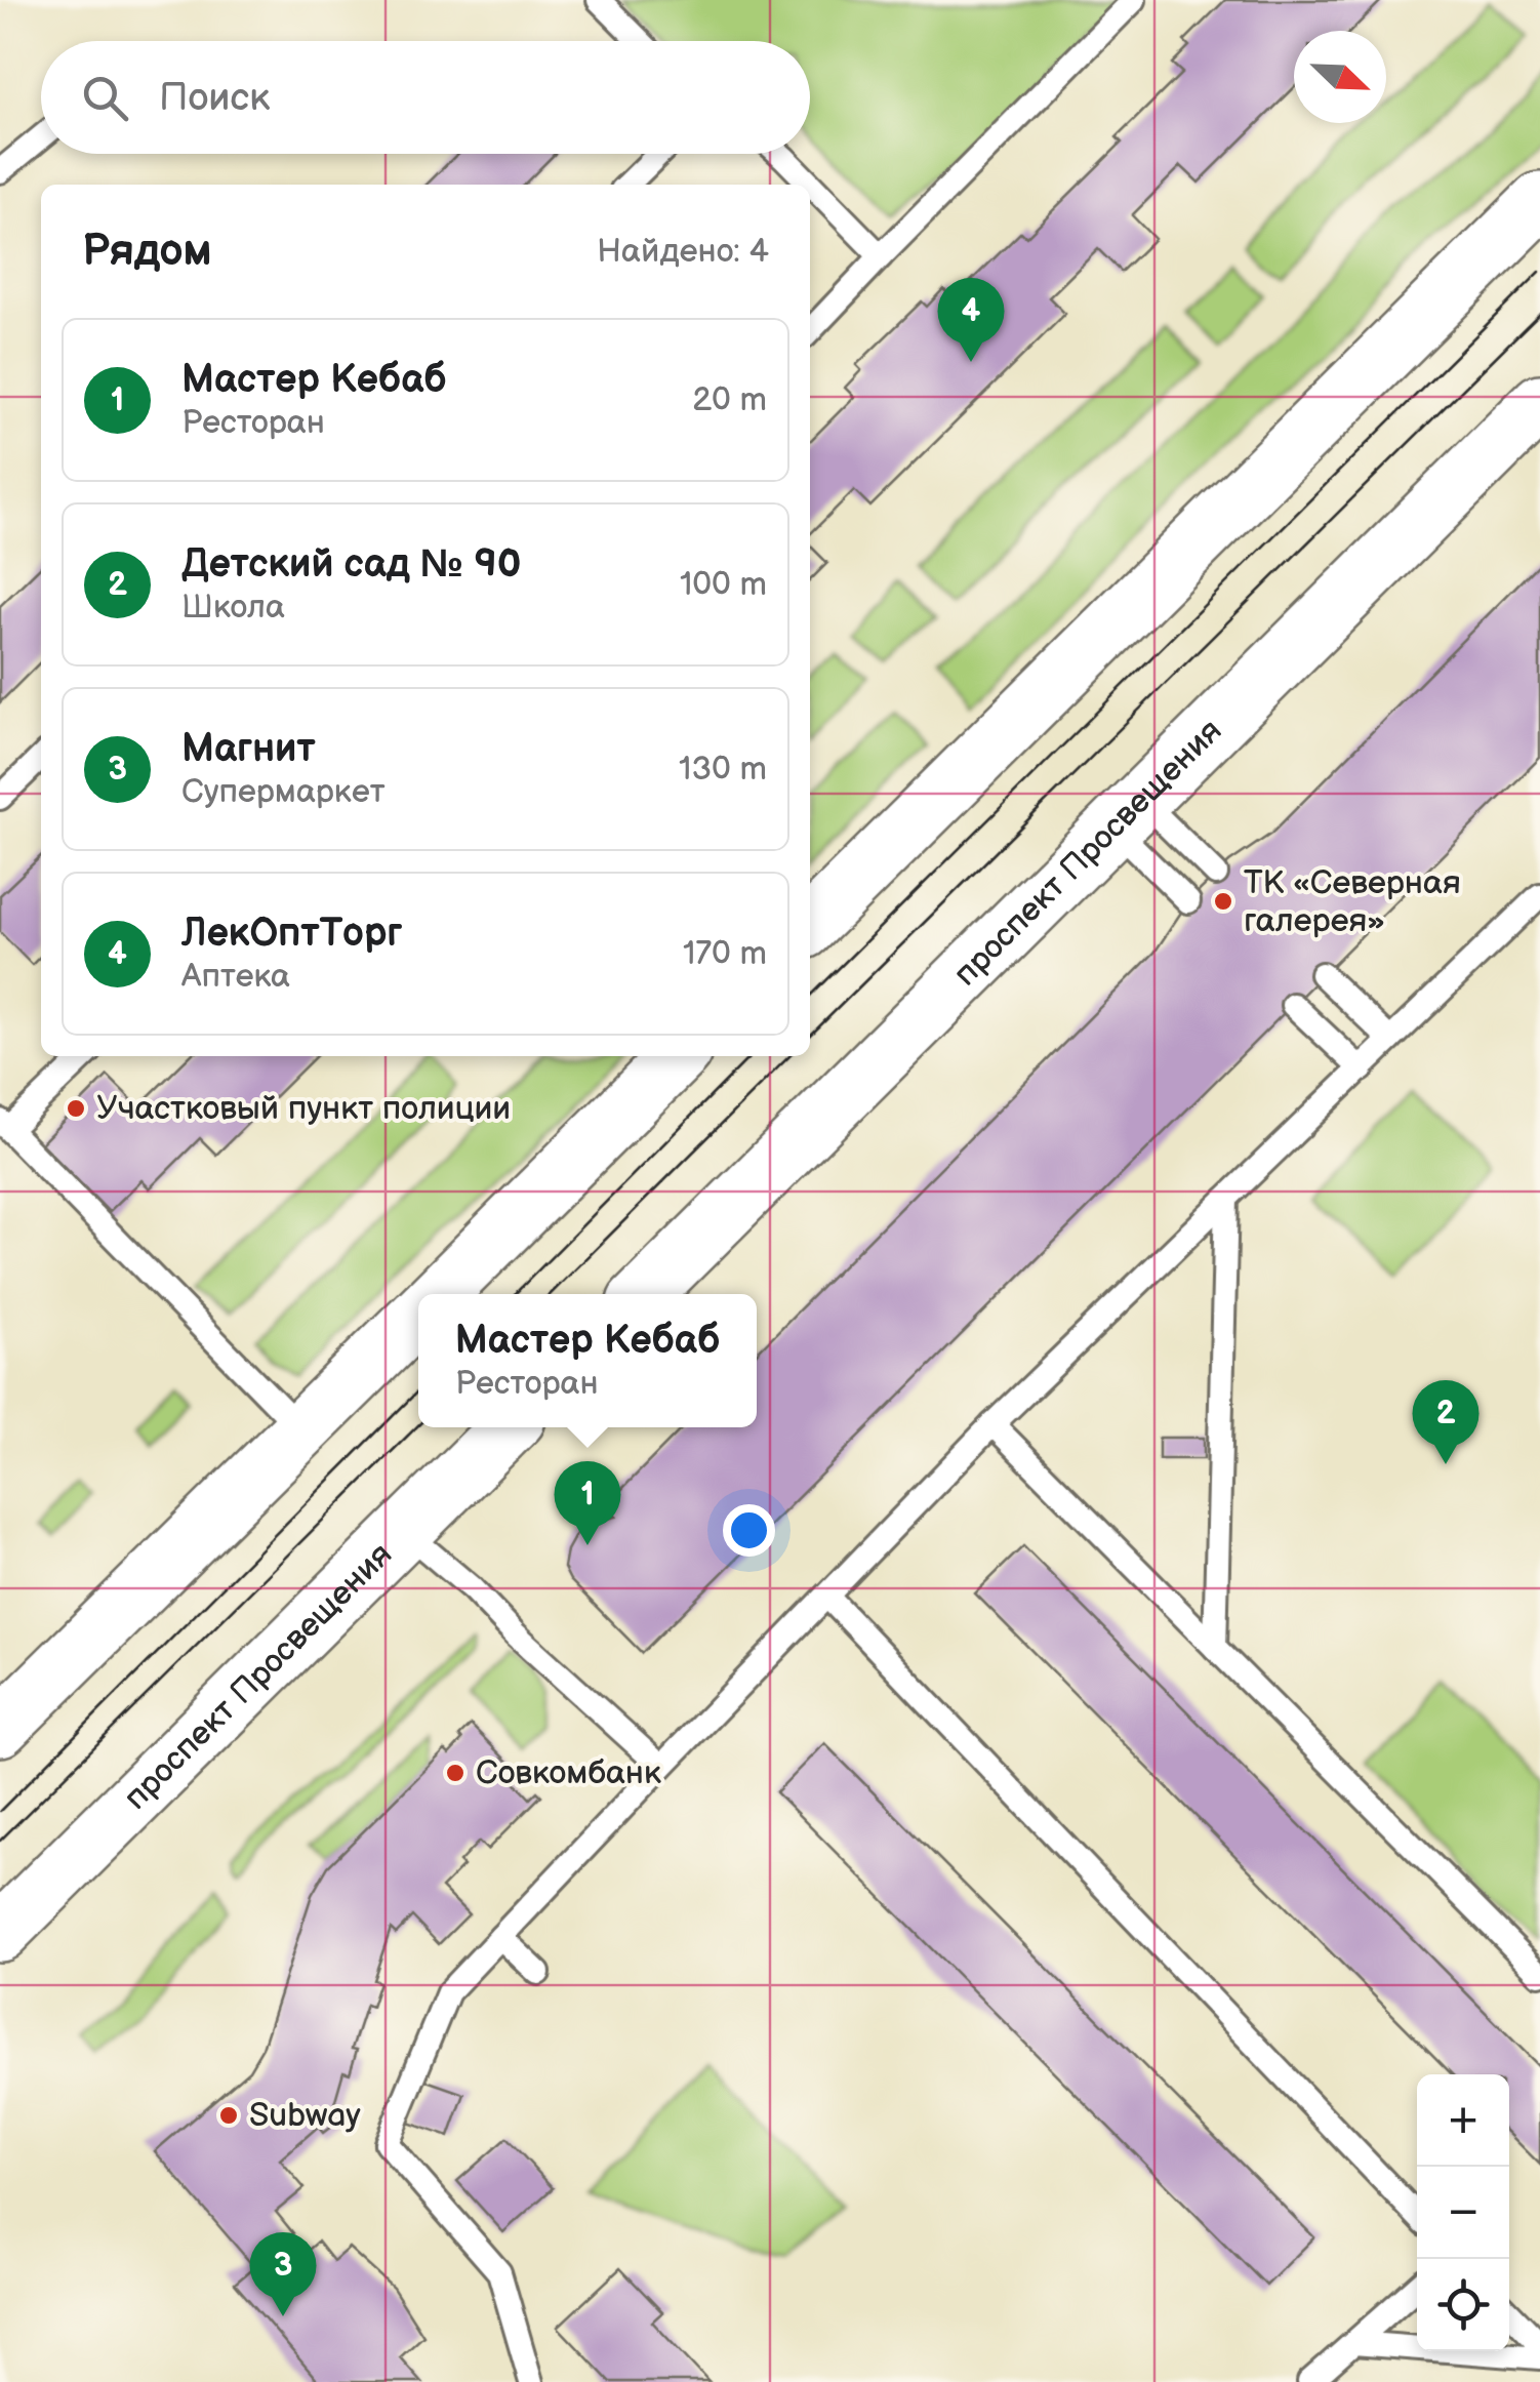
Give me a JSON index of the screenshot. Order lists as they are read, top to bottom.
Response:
{
  "streets": {
    "main road": ["проспект Просвещения"]
  },
  "places": [
    "ТК «Северная галерея»",
    "Участковый пункт полиции",
    "Совкомбанк",
    "Subway"
  ],
  "north": "bottom right",
  "page": {
    "search": "Поиск",
    "heading": ["Рядом", "Найдено: 4"],
    "pins": [
      "4",
      "2",
      "1",
      "3"
    ],
    "list": [
      {
        "mark": "1",
        "name": "Мастер Кебаб",
        "note": "Ресторан",
        "value": "20 m"
      },
      {
        "mark": "2",
        "name": "Детский сад № 90",
        "note": "Школа",
        "value": "100 m"
      },
      {
        "mark": "3",
        "name": "Магнит",
        "note": "Супермаркет",
        "value": "130 m"
      },
      {
        "mark": "4",
        "name": "ЛекОптТорг",
        "note": "Аптека",
        "value": "170 m"
      }
    ],
    "popup": ["Мастер Кебаб", "Ресторан"],
    "map_buttons": ["+", "−"]
  }
}
